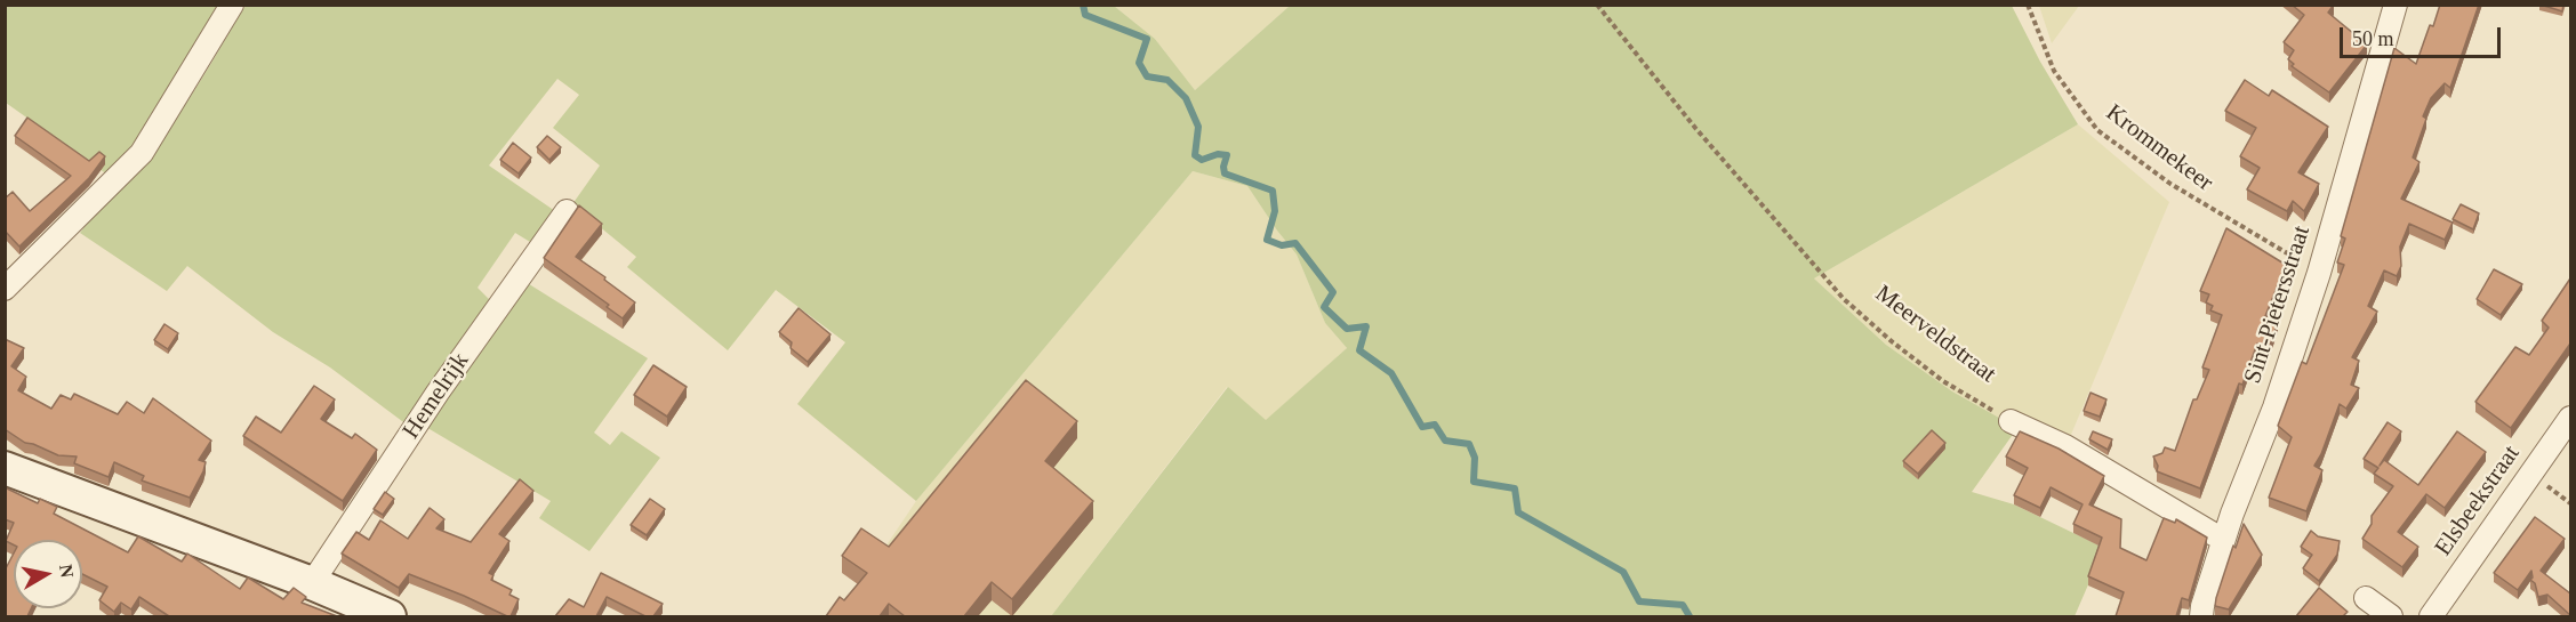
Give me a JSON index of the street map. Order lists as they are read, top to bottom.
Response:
{
  "streets": {
    "street": ["Sint-Pietersstraat", "Hemelrijk", "Elsbeekstraat"],
    "path": ["Krommekeer", "Meerveldstraat"]
  },
  "crossings": [
    ["Krommekeer", "Sint-Pietersstraat"]
  ],
  "scale_bar": "50 m",
  "north": "right"
}
